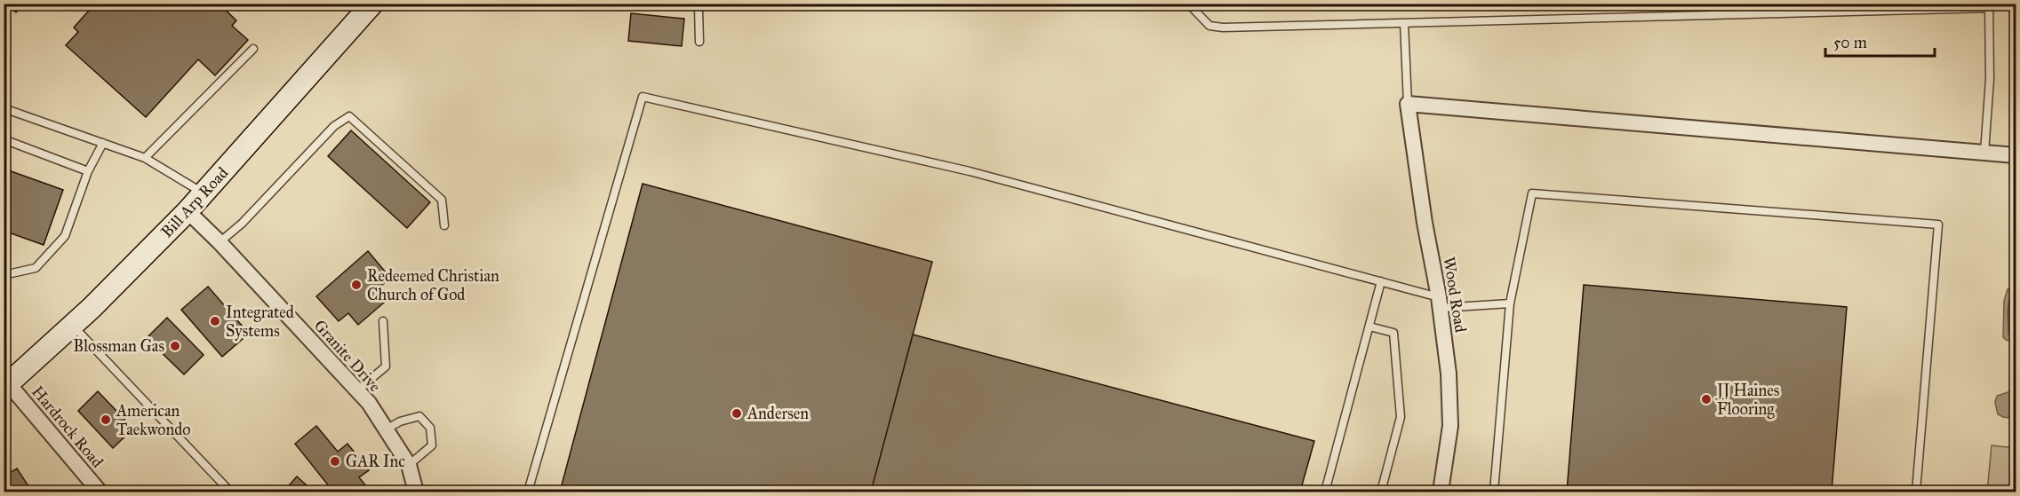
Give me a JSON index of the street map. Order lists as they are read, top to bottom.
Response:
{
  "streets": {
    "main road": ["Bill Arp Road"],
    "street": ["Wood Road", "Granite Drive", "Hardrock Road"]
  },
  "crossings": [
    ["Bill Arp Road", "Granite Drive"],
    ["Bill Arp Road", "Hardrock Road"]
  ],
  "places": [
    "Redeemed Christian Church of God",
    "Integrated Systems",
    "Blossman Gas",
    "JJ Haines Flooring",
    "Andersen",
    "American Taekwondo",
    "GAR Inc"
  ],
  "scale_bar": "50 m"
}
